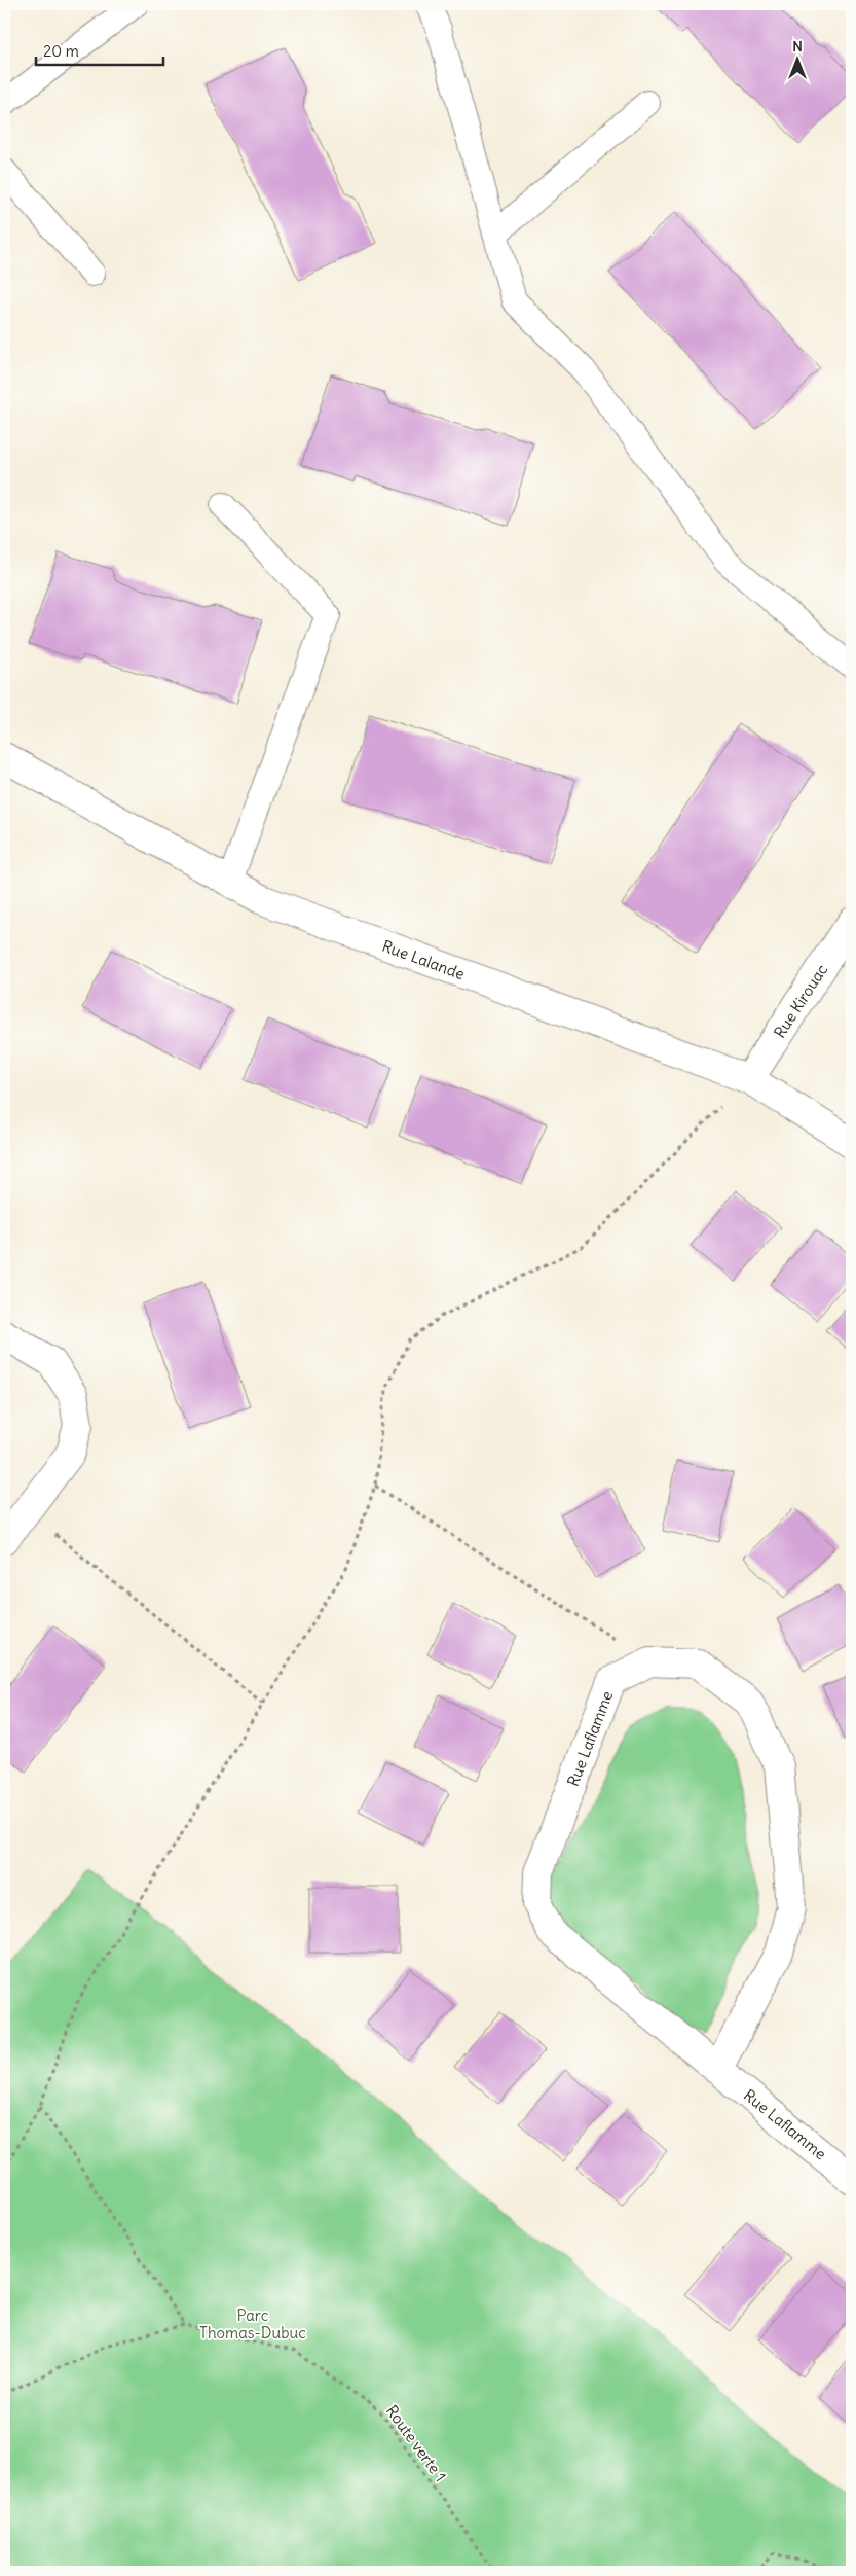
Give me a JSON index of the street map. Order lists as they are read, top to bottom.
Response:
{
  "streets": {
    "street": ["Rue Lalande", "Rue Kirouac", "Rue Laflamme"],
    "path": ["Route verte 1"]
  },
  "crossings": [
    ["Rue Lalande", "Rue Kirouac"]
  ],
  "parks": ["Parc Thomas-Dubuc"],
  "scale_bar": "20 m",
  "north": "top"
}
